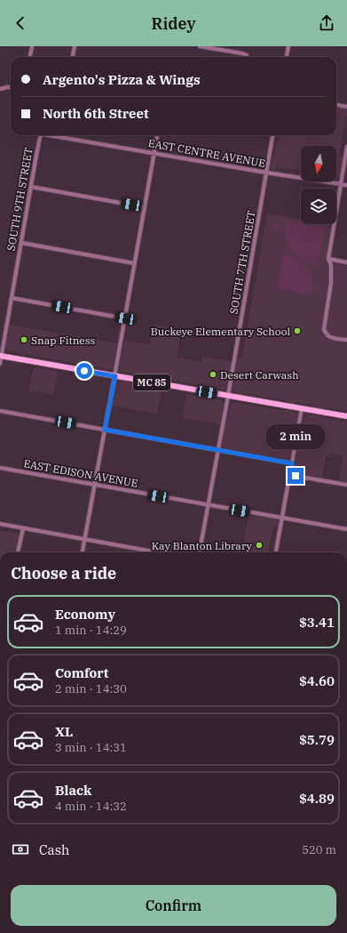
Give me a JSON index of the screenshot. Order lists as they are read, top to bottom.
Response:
{
  "streets": {
    "main road": ["MC 85"],
    "street": [
      "EAST CENTRE AVENUE",
      "SOUTH 9TH STREET",
      "SOUTH 7TH STREET",
      "EAST EDISON AVENUE"
    ]
  },
  "crossings": [
    ["EAST CENTRE AVENUE", "SOUTH 7TH STREET"],
    ["SOUTH 9TH STREET", "MC 85"],
    ["SOUTH 7TH STREET", "MC 85"],
    ["SOUTH 7TH STREET", "EAST EDISON AVENUE"]
  ],
  "places": [
    "Buckeye Elementary School",
    "Snap Fitness",
    "Desert Carwash",
    "Kay Blanton Library"
  ],
  "north": "bottom",
  "page": {
    "header": "Ridey",
    "banner": ["Argento's Pizza & Wings", "North 6th Street"],
    "bubble": "2 min",
    "heading": "Choose a ride",
    "list": [
      {
        "name": "Economy",
        "note": "1 min · 14:29",
        "value": "$3.41"
      },
      {
        "name": "Comfort",
        "note": "2 min · 14:30",
        "value": "$4.60"
      },
      {
        "name": "XL",
        "note": "3 min · 14:31",
        "value": "$5.79"
      },
      {
        "name": "Black",
        "note": "4 min · 14:32",
        "value": "$4.89"
      }
    ],
    "pay": ["Cash", "520 m"],
    "buttons": "Confirm"
  }
}
